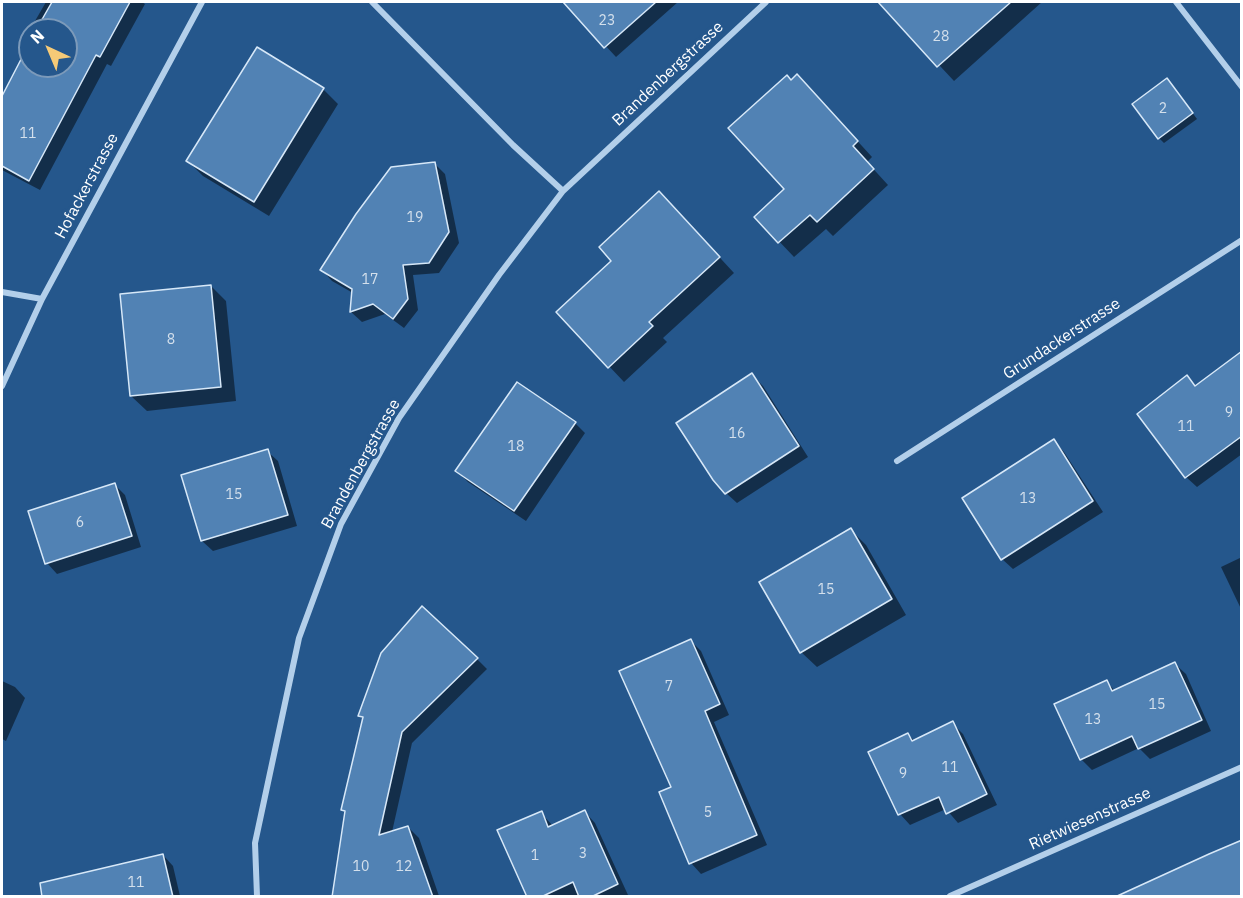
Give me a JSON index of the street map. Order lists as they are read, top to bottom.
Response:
{
  "streets": {
    "street": [
      "Brandenbergstrasse",
      "Hofackerstrasse",
      "Grundackerstrasse",
      "Rietwiesenstrasse"
    ]
  },
  "house_numbers": [
    "23",
    "28",
    "2",
    "11",
    "19",
    "17",
    "8",
    "9",
    "11",
    "16",
    "18",
    "15",
    "13",
    "6",
    "15",
    "7",
    "15",
    "13",
    "11",
    "9",
    "5",
    "3",
    "1",
    "10",
    "12",
    "11"
  ],
  "north": "top left"
}
